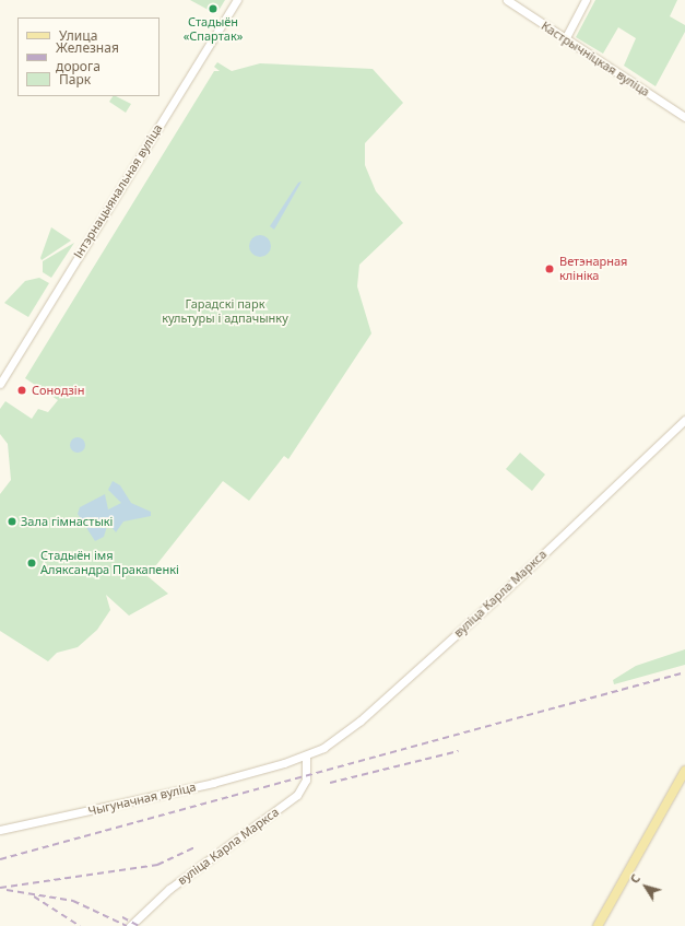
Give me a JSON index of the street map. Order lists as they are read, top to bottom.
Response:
{
  "streets": {
    "main road": [
      "Кастрычніцкая вуліца",
      "Інтэрнацыянальная вуліца",
      "вуліца Карла Маркса",
      "Чыгуначная вуліца"
    ]
  },
  "crossings": [
    ["вуліца Карла Маркса", "Чыгуначная вуліца"]
  ],
  "parks": ["Гарадскі парк культуры і адпачынку"],
  "places": [
    "Стадыён «Спартак»",
    "Ветэнарная клініка",
    "Сонодзін",
    "Зала гімнастыкі",
    "Стадыён імя Аляксандра Пракапенкі"
  ],
  "legend": ["Улица", "Железная дорога", "Парк"],
  "north": "top left"
}
